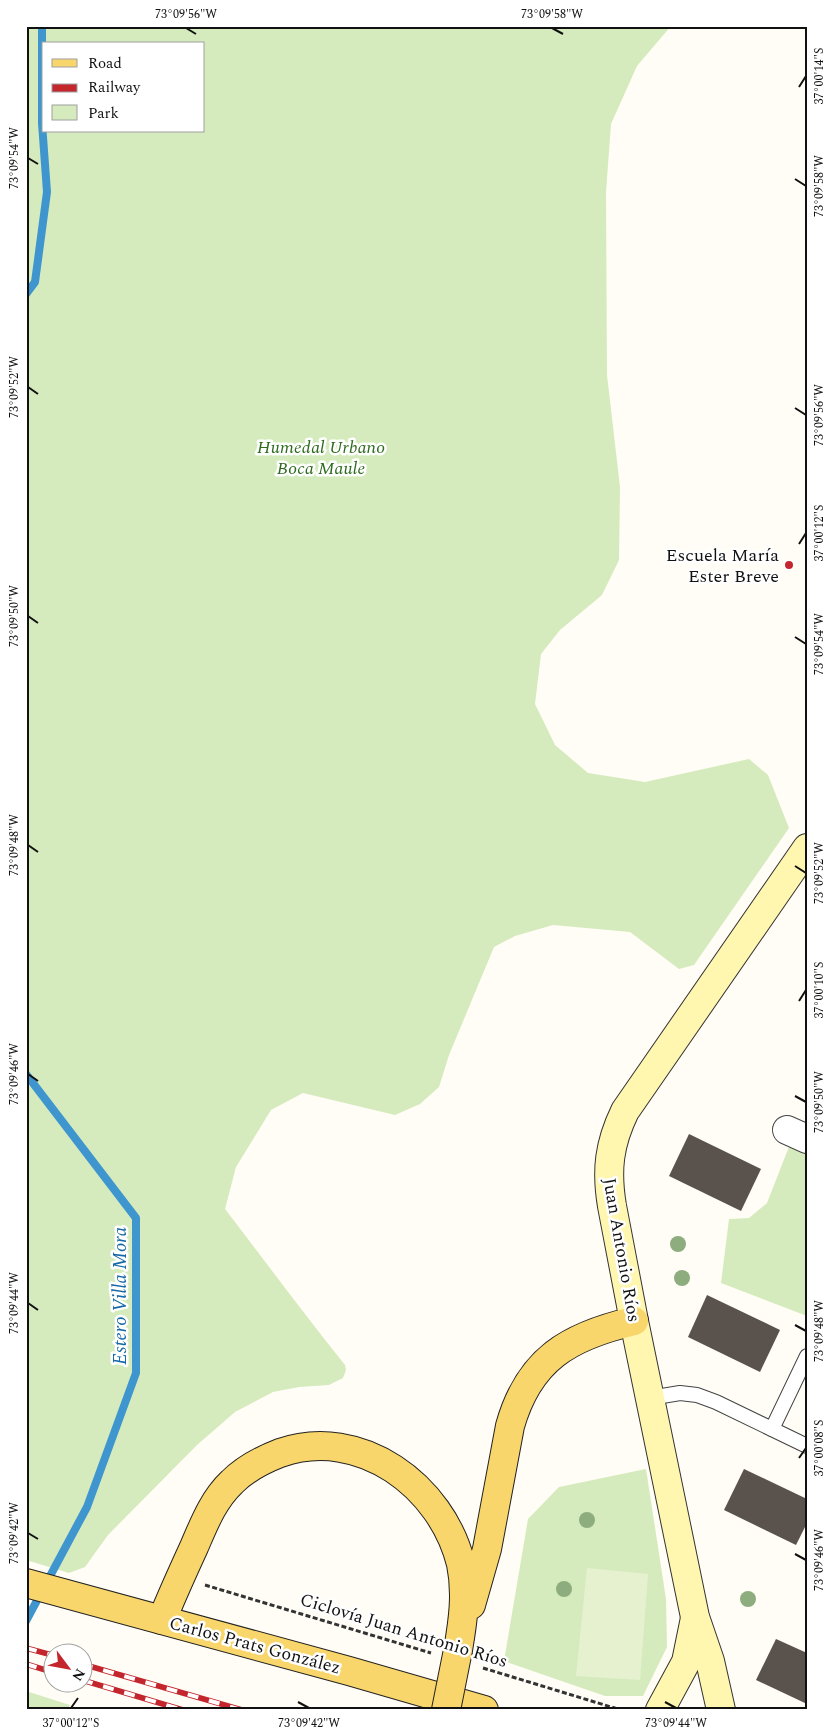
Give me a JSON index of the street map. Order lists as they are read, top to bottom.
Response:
{
  "streets": {
    "main road": ["Carlos Prats González"],
    "street": ["Juan Antonio Ríos"],
    "path": ["Ciclovía Juan Antonio Ríos"]
  },
  "water": ["Estero Villa Mora"],
  "parks": ["Humedal Urbano Boca Maule"],
  "places": ["Escuela María Ester Breve"],
  "legend": ["Road", "Railway", "Park"],
  "north": "bottom right",
  "coordinates": [
    "73°09'56\"W",
    "73°09'58\"W",
    "37°00'14\"S",
    "73°09'54\"W",
    "73°09'52\"W",
    "37°00'12\"S",
    "73°09'50\"W",
    "73°09'48\"W",
    "37°00'10\"S",
    "73°09'46\"W",
    "73°09'44\"W",
    "37°00'08\"S",
    "73°09'42\"W"
  ]
}
